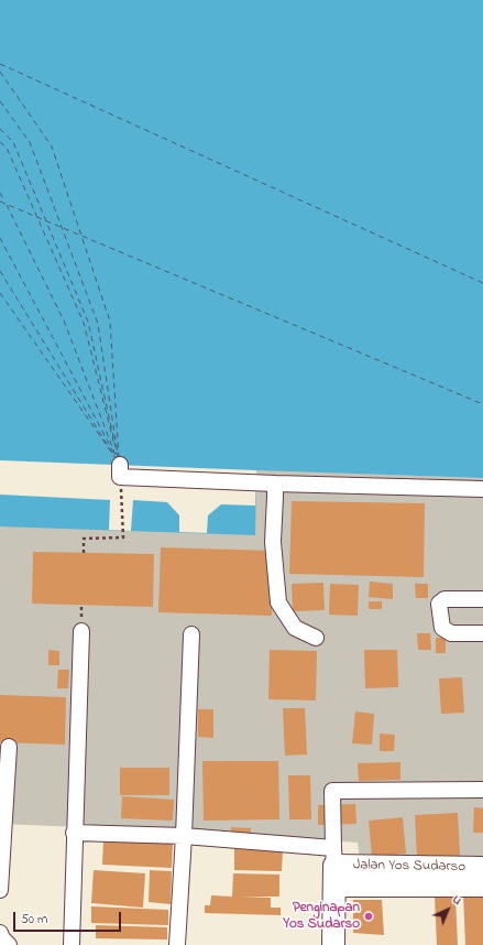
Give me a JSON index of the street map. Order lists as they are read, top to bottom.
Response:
{
  "streets": {
    "highway": ["Jalan Yos Sudarso"]
  },
  "places": ["Penginapan Yos Sudarso"],
  "scale_bar": "50 m",
  "north": "top right"
}
